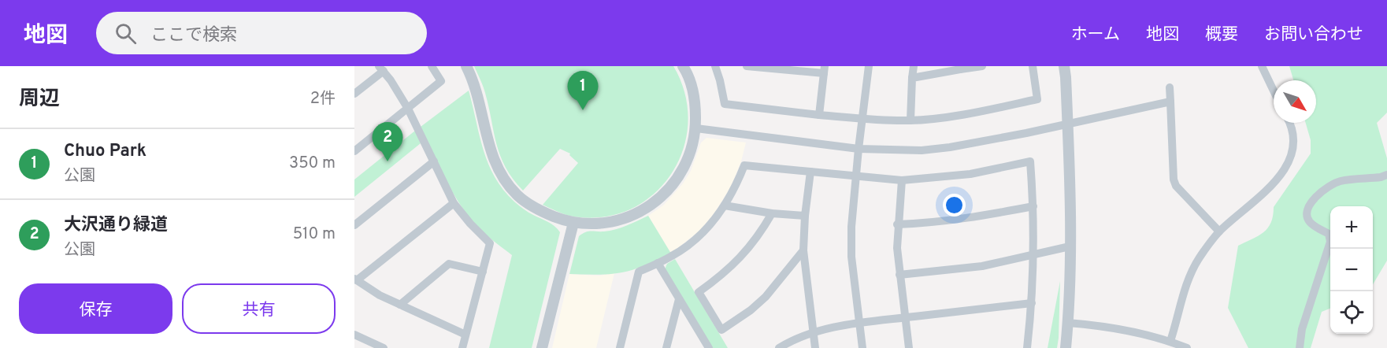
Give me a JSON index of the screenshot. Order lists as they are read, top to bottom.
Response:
{
  "north": "bottom right",
  "page": {
    "header": "地図",
    "search": "ここで検索",
    "nav": [
      "ホーム",
      "地図",
      "概要",
      "お問い合わせ"
    ],
    "heading": ["周辺", "2件"],
    "pins": ["1", "2"],
    "list": [
      {
        "mark": "1",
        "name": "Chuo Park",
        "note": "公園",
        "value": "350 m"
      },
      {
        "mark": "2",
        "name": "大沢通り緑道",
        "note": "公園",
        "value": "510 m"
      }
    ],
    "map_buttons": ["+", "−"],
    "buttons": ["保存", "共有"]
  }
}
